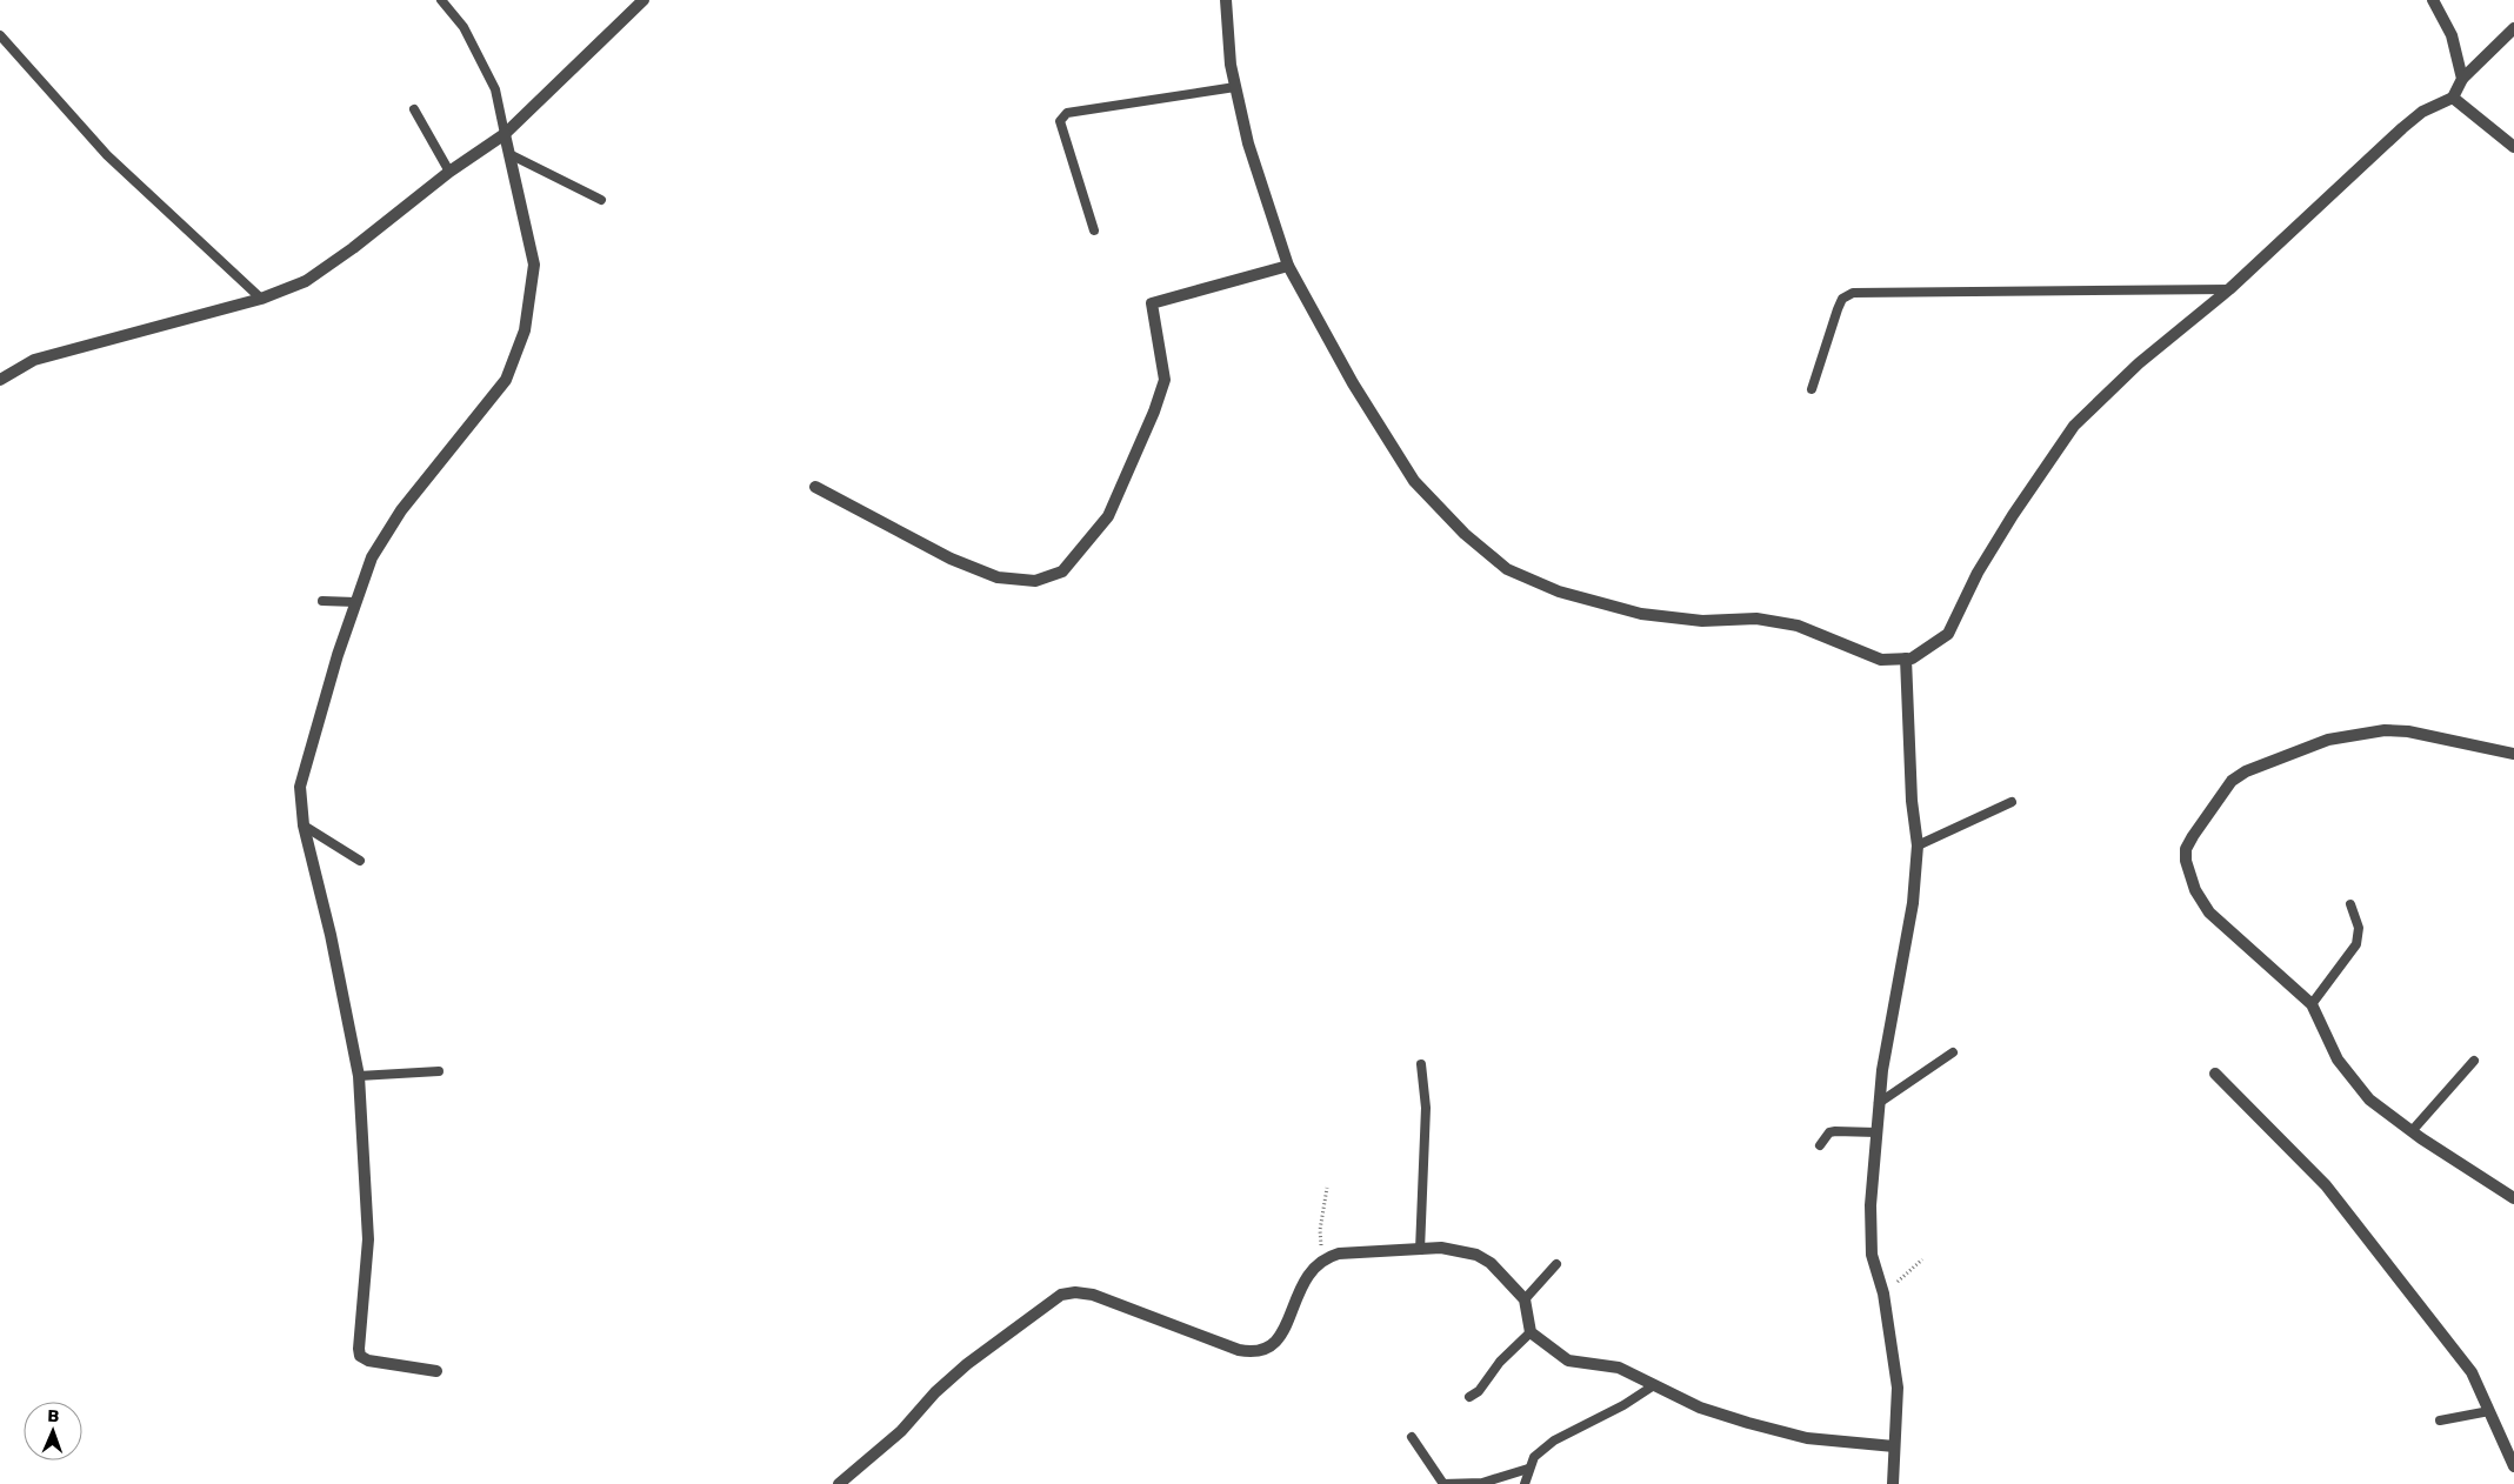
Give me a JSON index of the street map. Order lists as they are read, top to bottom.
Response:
{
  "north": "top"
}
